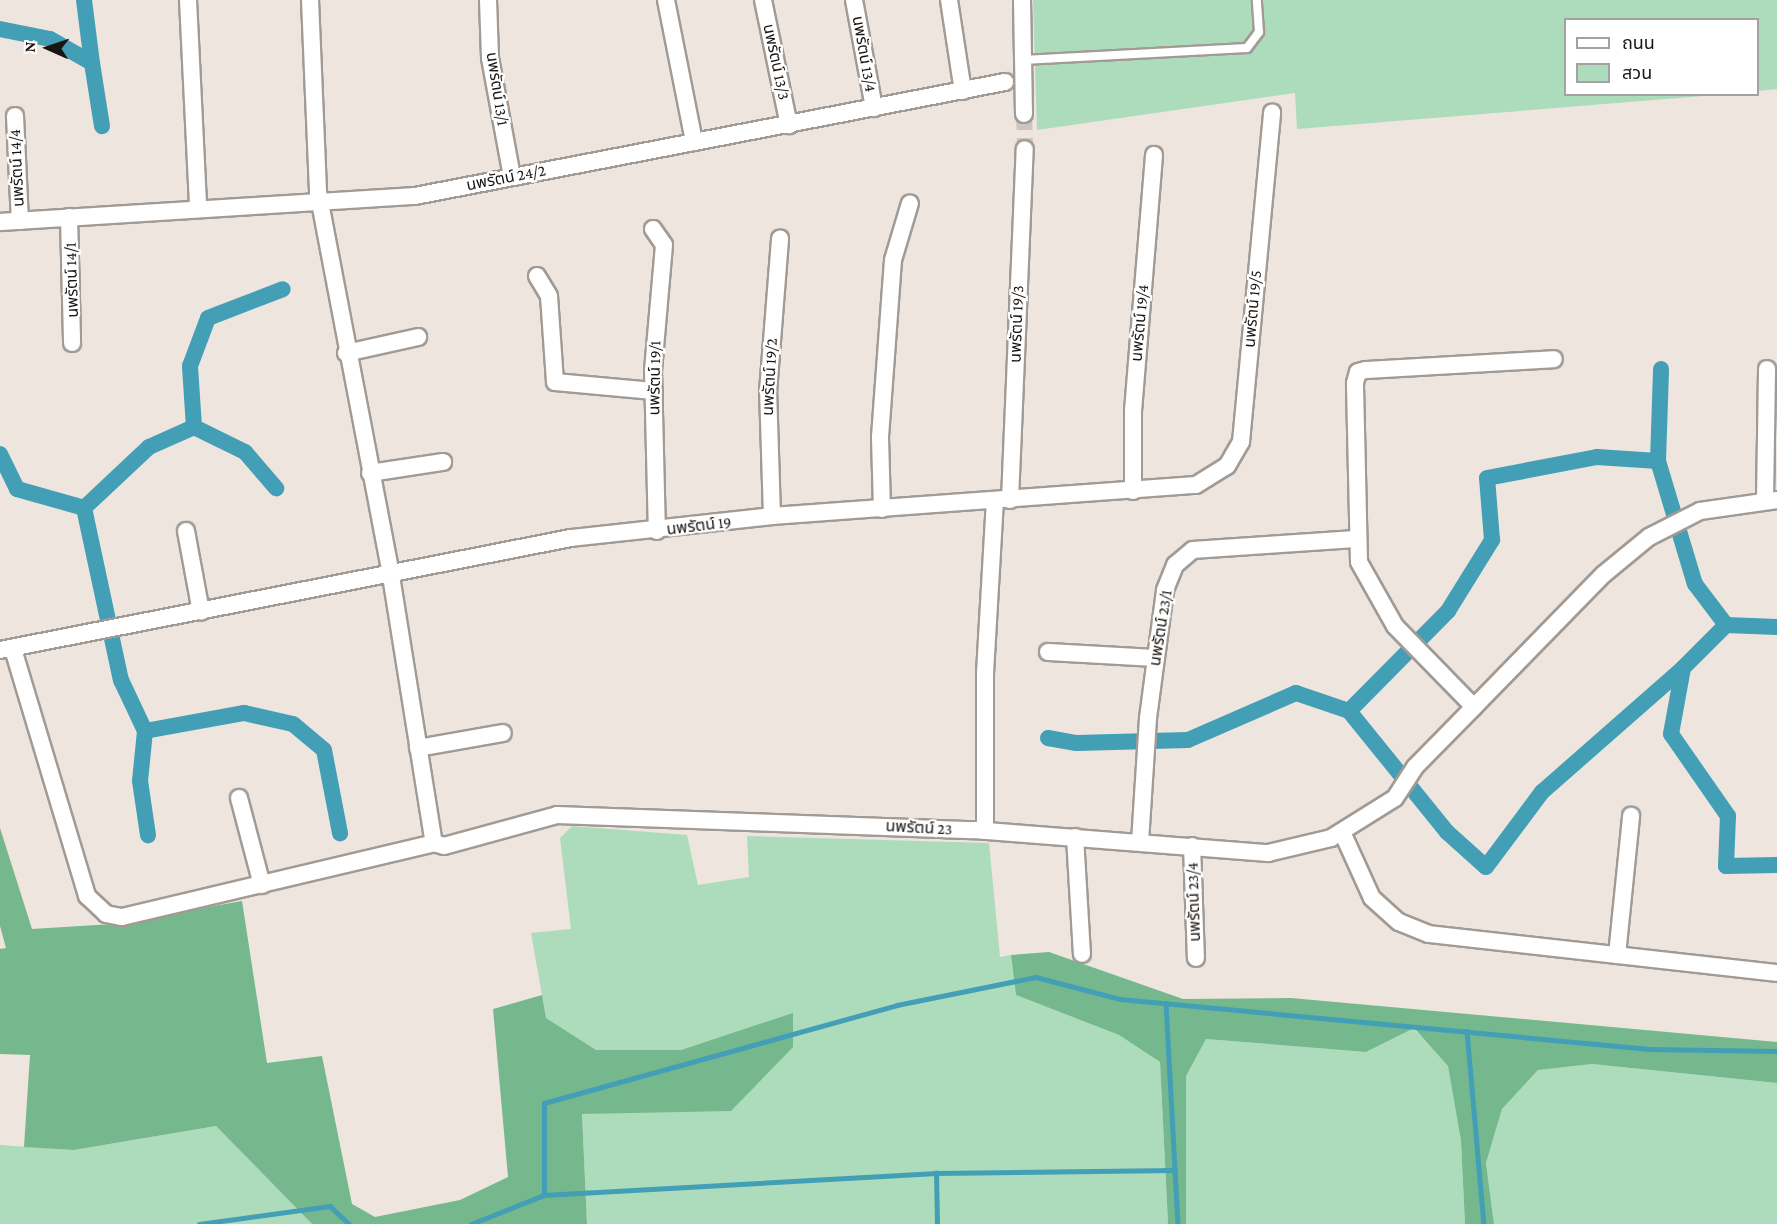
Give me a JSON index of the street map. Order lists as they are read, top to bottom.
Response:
{
  "streets": {
    "street": [
      "นพรัตน์ 13/4",
      "นพรัตน์ 13/3",
      "นพรัตน์ 13/1",
      "นพรัตน์ 14/4",
      "นพรัตน์ 24/2",
      "นพรัตน์ 14/1",
      "นพรัตน์ 19/5",
      "นพรัตน์ 19/4",
      "นพรัตน์ 19/3",
      "นพรัตน์ 19/2",
      "นพรัตน์ 19/1",
      "นพรัตน์ 19",
      "นพรัตน์ 23/1",
      "นพรัตน์ 23",
      "นพรัตน์ 23/4"
    ]
  },
  "crossings": [
    ["นพรัตน์ 13/4", "นพรัตน์ 24/2"],
    ["นพรัตน์ 13/3", "นพรัตน์ 24/2"],
    ["นพรัตน์ 13/1", "นพรัตน์ 24/2"],
    ["นพรัตน์ 14/4", "นพรัตน์ 24/2"],
    ["นพรัตน์ 24/2", "นพรัตน์ 14/1"],
    ["นพรัตน์ 19/5", "นพรัตน์ 19"],
    ["นพรัตน์ 19/4", "นพรัตน์ 19"],
    ["นพรัตน์ 19/3", "นพรัตน์ 19"],
    ["นพรัตน์ 19/3", "นพรัตน์ 23"],
    ["นพรัตน์ 19/2", "นพรัตน์ 19"],
    ["นพรัตน์ 19/1", "นพรัตน์ 19"],
    ["นพรัตน์ 19", "นพรัตน์ 23"],
    ["นพรัตน์ 23/1", "นพรัตน์ 23"],
    ["นพรัตน์ 23", "นพรัตน์ 23/4"]
  ],
  "legend": ["ถนน", "สวน"],
  "north": "left"
}
